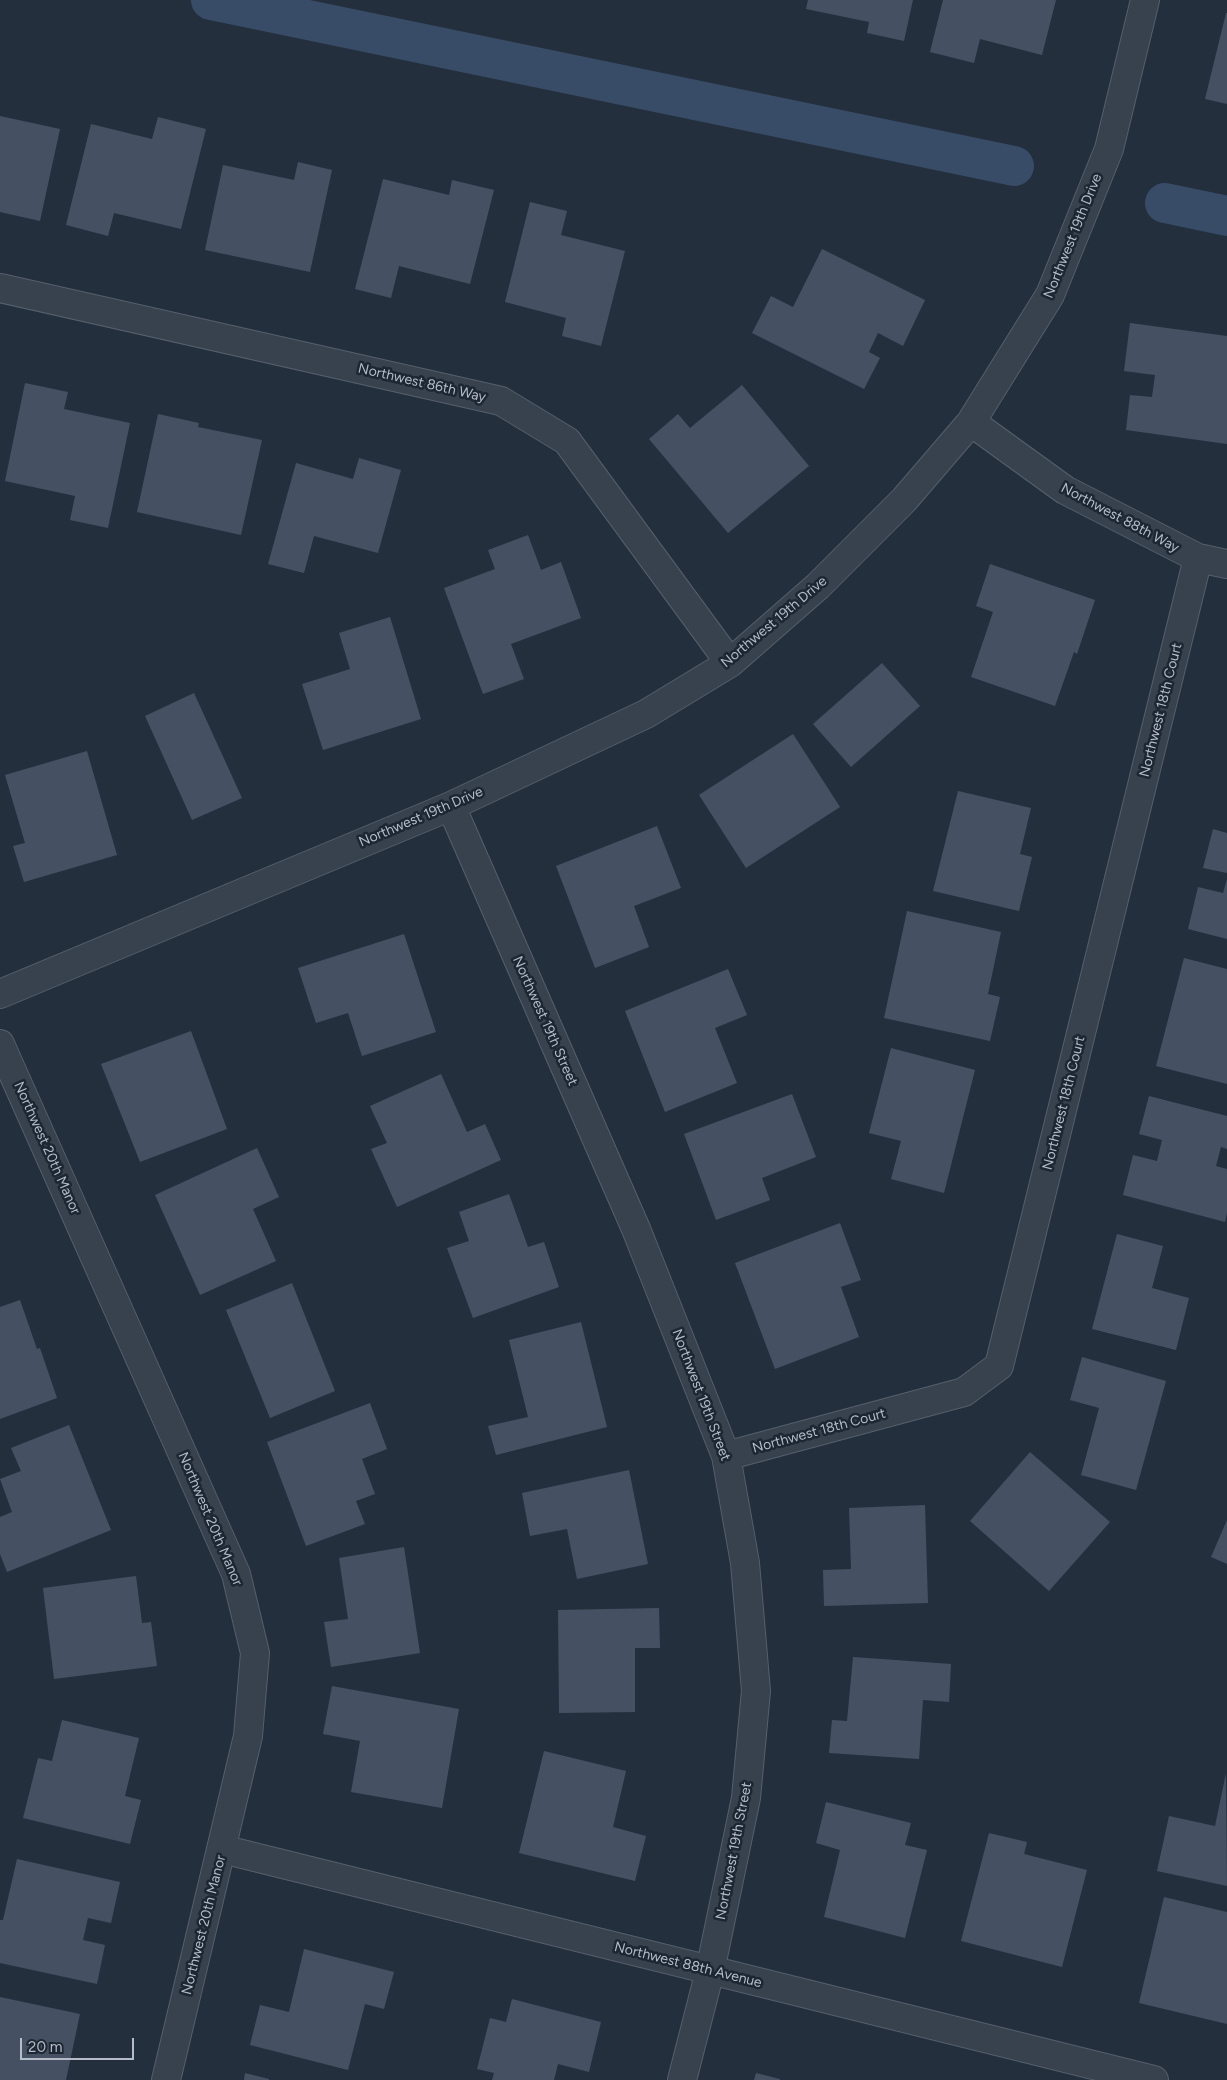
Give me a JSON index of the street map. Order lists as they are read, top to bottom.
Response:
{
  "streets": {
    "street": [
      "Northwest 19th Drive",
      "Northwest 86th Way",
      "Northwest 88th Way",
      "Northwest 18th Court",
      "Northwest 19th Street",
      "Northwest 20th Manor",
      "Northwest 88th Avenue"
    ]
  },
  "crossings": [
    ["Northwest 19th Drive", "Northwest 86th Way"],
    ["Northwest 19th Drive", "Northwest 88th Way"],
    ["Northwest 19th Drive", "Northwest 19th Street"],
    ["Northwest 88th Way", "Northwest 18th Court"],
    ["Northwest 18th Court", "Northwest 19th Street"],
    ["Northwest 19th Street", "Northwest 88th Avenue"],
    ["Northwest 20th Manor", "Northwest 88th Avenue"]
  ],
  "scale_bar": "20 m"
}
